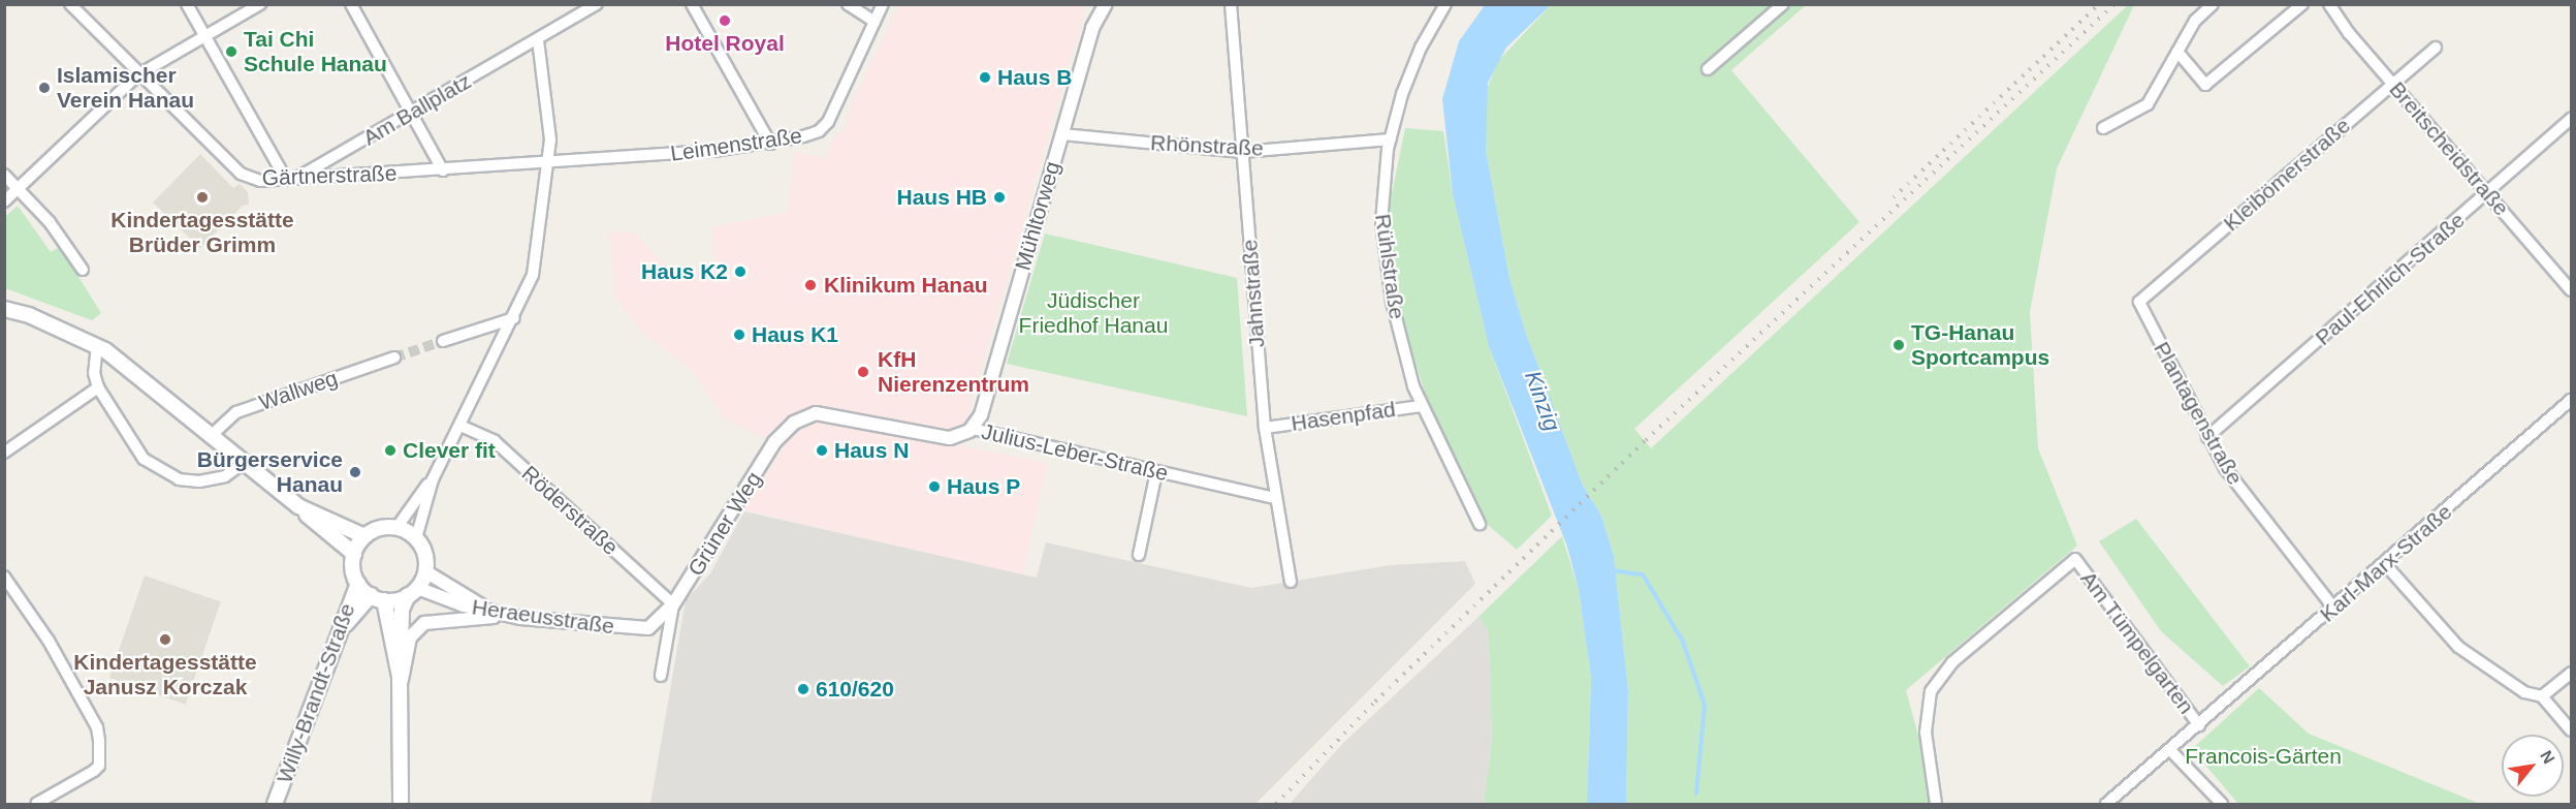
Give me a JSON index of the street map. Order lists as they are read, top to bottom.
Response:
{
  "streets": {
    "main road": ["Willy-Brandt-Straße"],
    "street": [
      "Am Ballplatz",
      "Leimenstraße",
      "Rhönstraße",
      "Breitscheidstraße",
      "Kleibömerstraße",
      "Gärtnerstraße",
      "Mühltorweg",
      "Rühlstraße",
      "Paul-Ehrlich-Straße",
      "Jahnstraße",
      "Wallweg",
      "Plantagenstraße",
      "Hasenpfad",
      "Julius-Leber-Straße",
      "Röderstraße",
      "Grüner Weg",
      "Karl-Marx-Straße",
      "Heraeusstraße",
      "Am Tümpelgarten"
    ]
  },
  "crossings": [
    ["Am Ballplatz", "Gärtnerstraße"],
    ["Leimenstraße", "Gärtnerstraße"],
    ["Rhönstraße", "Mühltorweg"],
    ["Rhönstraße", "Rühlstraße"],
    ["Rhönstraße", "Jahnstraße"],
    ["Breitscheidstraße", "Kleibömerstraße"],
    ["Breitscheidstraße", "Paul-Ehrlich-Straße"],
    ["Kleibömerstraße", "Plantagenstraße"],
    ["Mühltorweg", "Julius-Leber-Straße"],
    ["Rühlstraße", "Hasenpfad"],
    ["Paul-Ehrlich-Straße", "Plantagenstraße"],
    ["Jahnstraße", "Hasenpfad"],
    ["Jahnstraße", "Julius-Leber-Straße"],
    ["Plantagenstraße", "Karl-Marx-Straße"],
    ["Julius-Leber-Straße", "Grüner Weg"],
    ["Röderstraße", "Grüner Weg"],
    ["Grüner Weg", "Heraeusstraße"],
    ["Karl-Marx-Straße", "Am Tümpelgarten"],
    ["Heraeusstraße", "Willy-Brandt-Straße"]
  ],
  "water": ["Kinzig"],
  "parks": ["Jüdischer Friedhof Hanau", "Francois-Gärten"],
  "places": [
    "Hotel Royal",
    "Tai Chi Schule Hanau",
    "Haus B",
    "Islamischer Verein Hanau",
    "Kindertagesstätte Brüder Grimm",
    "Haus HB",
    "Haus K2",
    "Klinikum Hanau",
    "Haus K1",
    "TG-Hanau Sportcampus",
    "KfH Nierenzentrum",
    "Clever fit",
    "Haus N",
    "Bürgerservice Hanau",
    "Haus P",
    "Kindertagesstätte Janusz Korczak",
    "610/620"
  ],
  "north": "top right"
}
